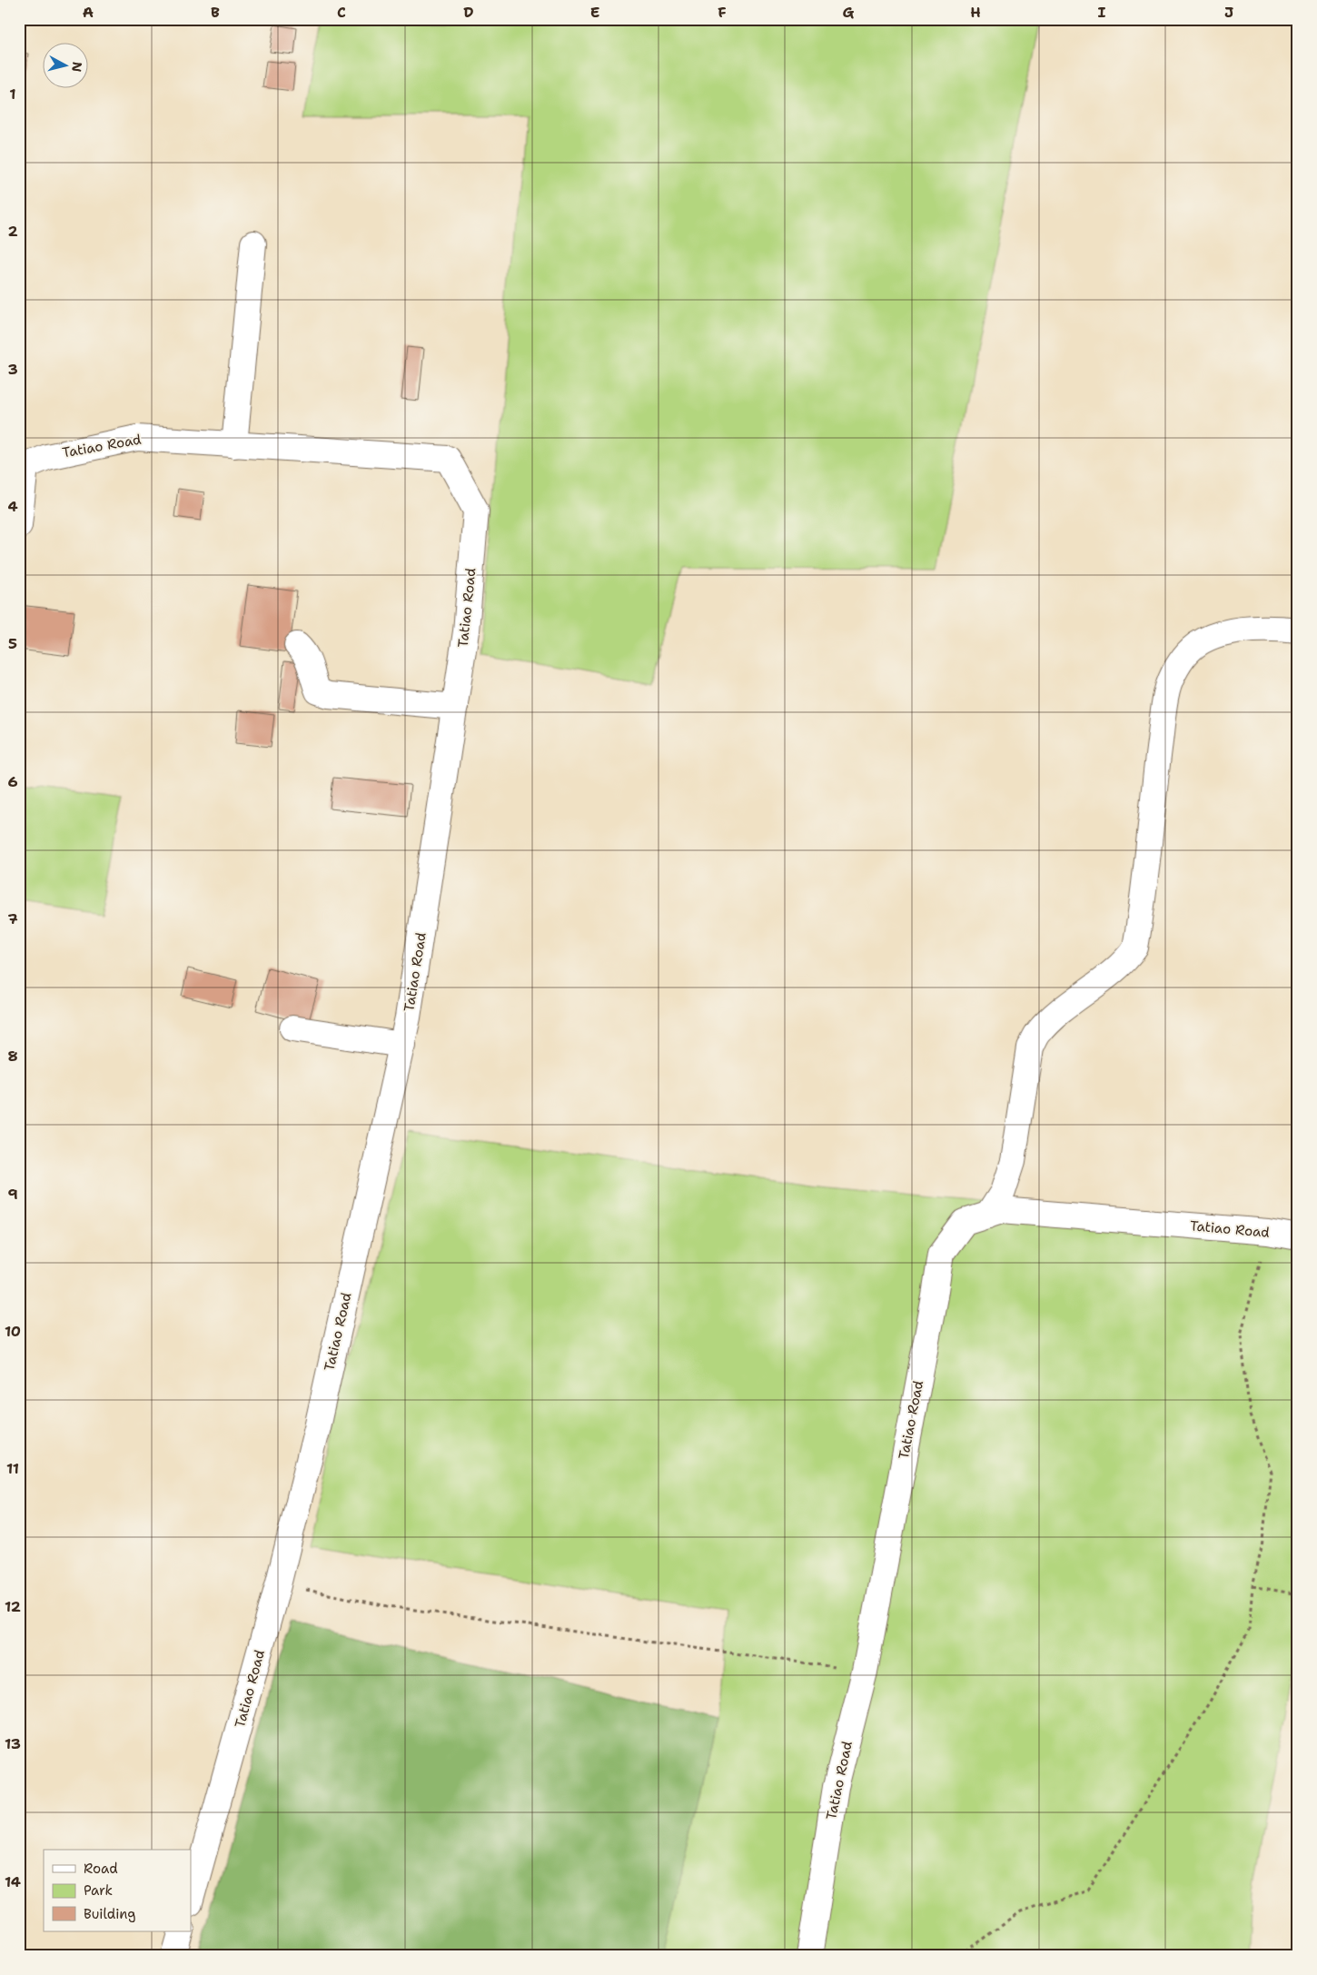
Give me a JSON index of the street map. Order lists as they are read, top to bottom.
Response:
{
  "streets": {
    "street": ["Tatiao Road"]
  },
  "legend": ["Road", "Park", "Building"],
  "north": "right",
  "grid": {
    "columns": [
      "A",
      "B",
      "C",
      "D",
      "E",
      "F",
      "G",
      "H",
      "I",
      "J"
    ],
    "rows": [
      "1",
      "2",
      "3",
      "4",
      "5",
      "6",
      "7",
      "8",
      "9",
      "10",
      "11",
      "12",
      "13",
      "14"
    ]
  }
}
